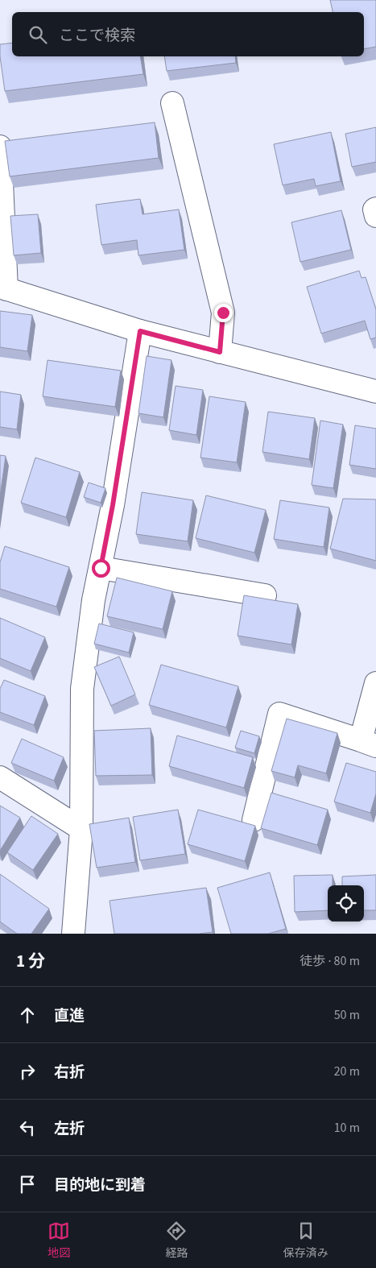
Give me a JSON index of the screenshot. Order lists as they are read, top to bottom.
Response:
{
  "page": {
    "search": "ここで検索",
    "heading": ["1 分", "徒歩 · 80 m"],
    "list": [
      ["直進", "50 m"],
      ["右折", "20 m"],
      ["左折", "10 m"],
      "目的地に到着"
    ],
    "nav": ["地図", "経路", "保存済み"]
  }
}
